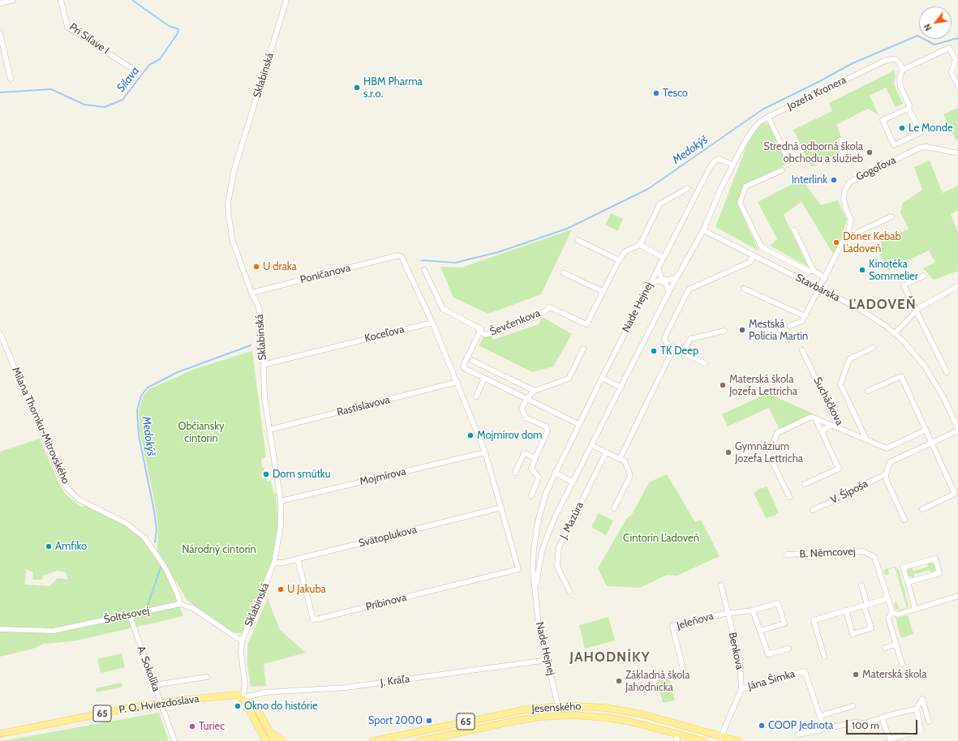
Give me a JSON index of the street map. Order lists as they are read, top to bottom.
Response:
{
  "streets": {
    "main road": ["P. O. Hviezdoslava", "Jesenského", "65"],
    "street": [
      "Pri Siľave I",
      "Sklabinská",
      "Jozefa Kronera",
      "Gogoľova",
      "Poničanova",
      "Stavbárska",
      "Nade Hejnej",
      "Ševčenkova",
      "Koceľova",
      "Sucháčkova",
      "Rastislavova",
      "Milana Thomku-Mitrovského",
      "Mojmírova",
      "V. Šípoša",
      "J. Mazúra",
      "Svätoplukova",
      "B. Němcovej",
      "Pribinova",
      "Šoltésovej",
      "Jeleňova",
      "Benkova",
      "A. Sokolíka",
      "Jána Šimka",
      "J. Kráľa"
    ]
  },
  "crossings": [
    ["Sklabinská", "Poničanova"],
    ["Sklabinská", "Koceľova"],
    ["Sklabinská", "Rastislavova"],
    ["Sklabinská", "Mojmírova"],
    ["Sklabinská", "Svätoplukova"],
    ["Jozefa Kronera", "Nade Hejnej"],
    ["Gogoľova", "Stavbárska"],
    ["Poničanova", "Koceľova"],
    ["Stavbárska", "Nade Hejnej"],
    ["Nade Hejnej", "J. Kráľa"],
    ["Nade Hejnej", "Jesenského"],
    ["Milana Thomku-Mitrovského", "Šoltésovej"],
    ["Svätoplukova", "Pribinova"],
    ["Šoltésovej", "A. Sokolíka"],
    ["Jeleňova", "Benkova"],
    ["Benkova", "Jána Šimka"],
    ["A. Sokolíka", "P. O. Hviezdoslava"],
    ["Jána Šimka", "Jesenského"],
    ["J. Kráľa", "P. O. Hviezdoslava"]
  ],
  "districts": ["ĽADOVEŇ", "JAHODNÍKY"],
  "water": ["Silava", "Medokýš"],
  "parks": ["Občiansky cintorín", "Cintorín Ľadoveň", "Národný cintorín"],
  "places": [
    "HBM Pharma s.r.o.",
    "Tesco",
    "Le Monde",
    "Stredná odborná škola obchodu a služieb",
    "Interlink",
    "Döner Kebab Ľadoveň",
    "U draka",
    "Kinotéka Sommelier",
    "Mestská Polícia Martin",
    "TK Deep",
    "Materská škola Jozefa Lettricha",
    "Mojmírov dom",
    "Gymnázium Jozefa Lettricha",
    "Dom smútku",
    "Amfiko",
    "U Jakuba",
    "Materská škola",
    "Základná škola Jahodnícka",
    "Okno do histórie",
    "Sport 2000",
    "COOP Jednota",
    "Turiec"
  ],
  "scale_bar": "100 m",
  "north": "bottom left"
}
